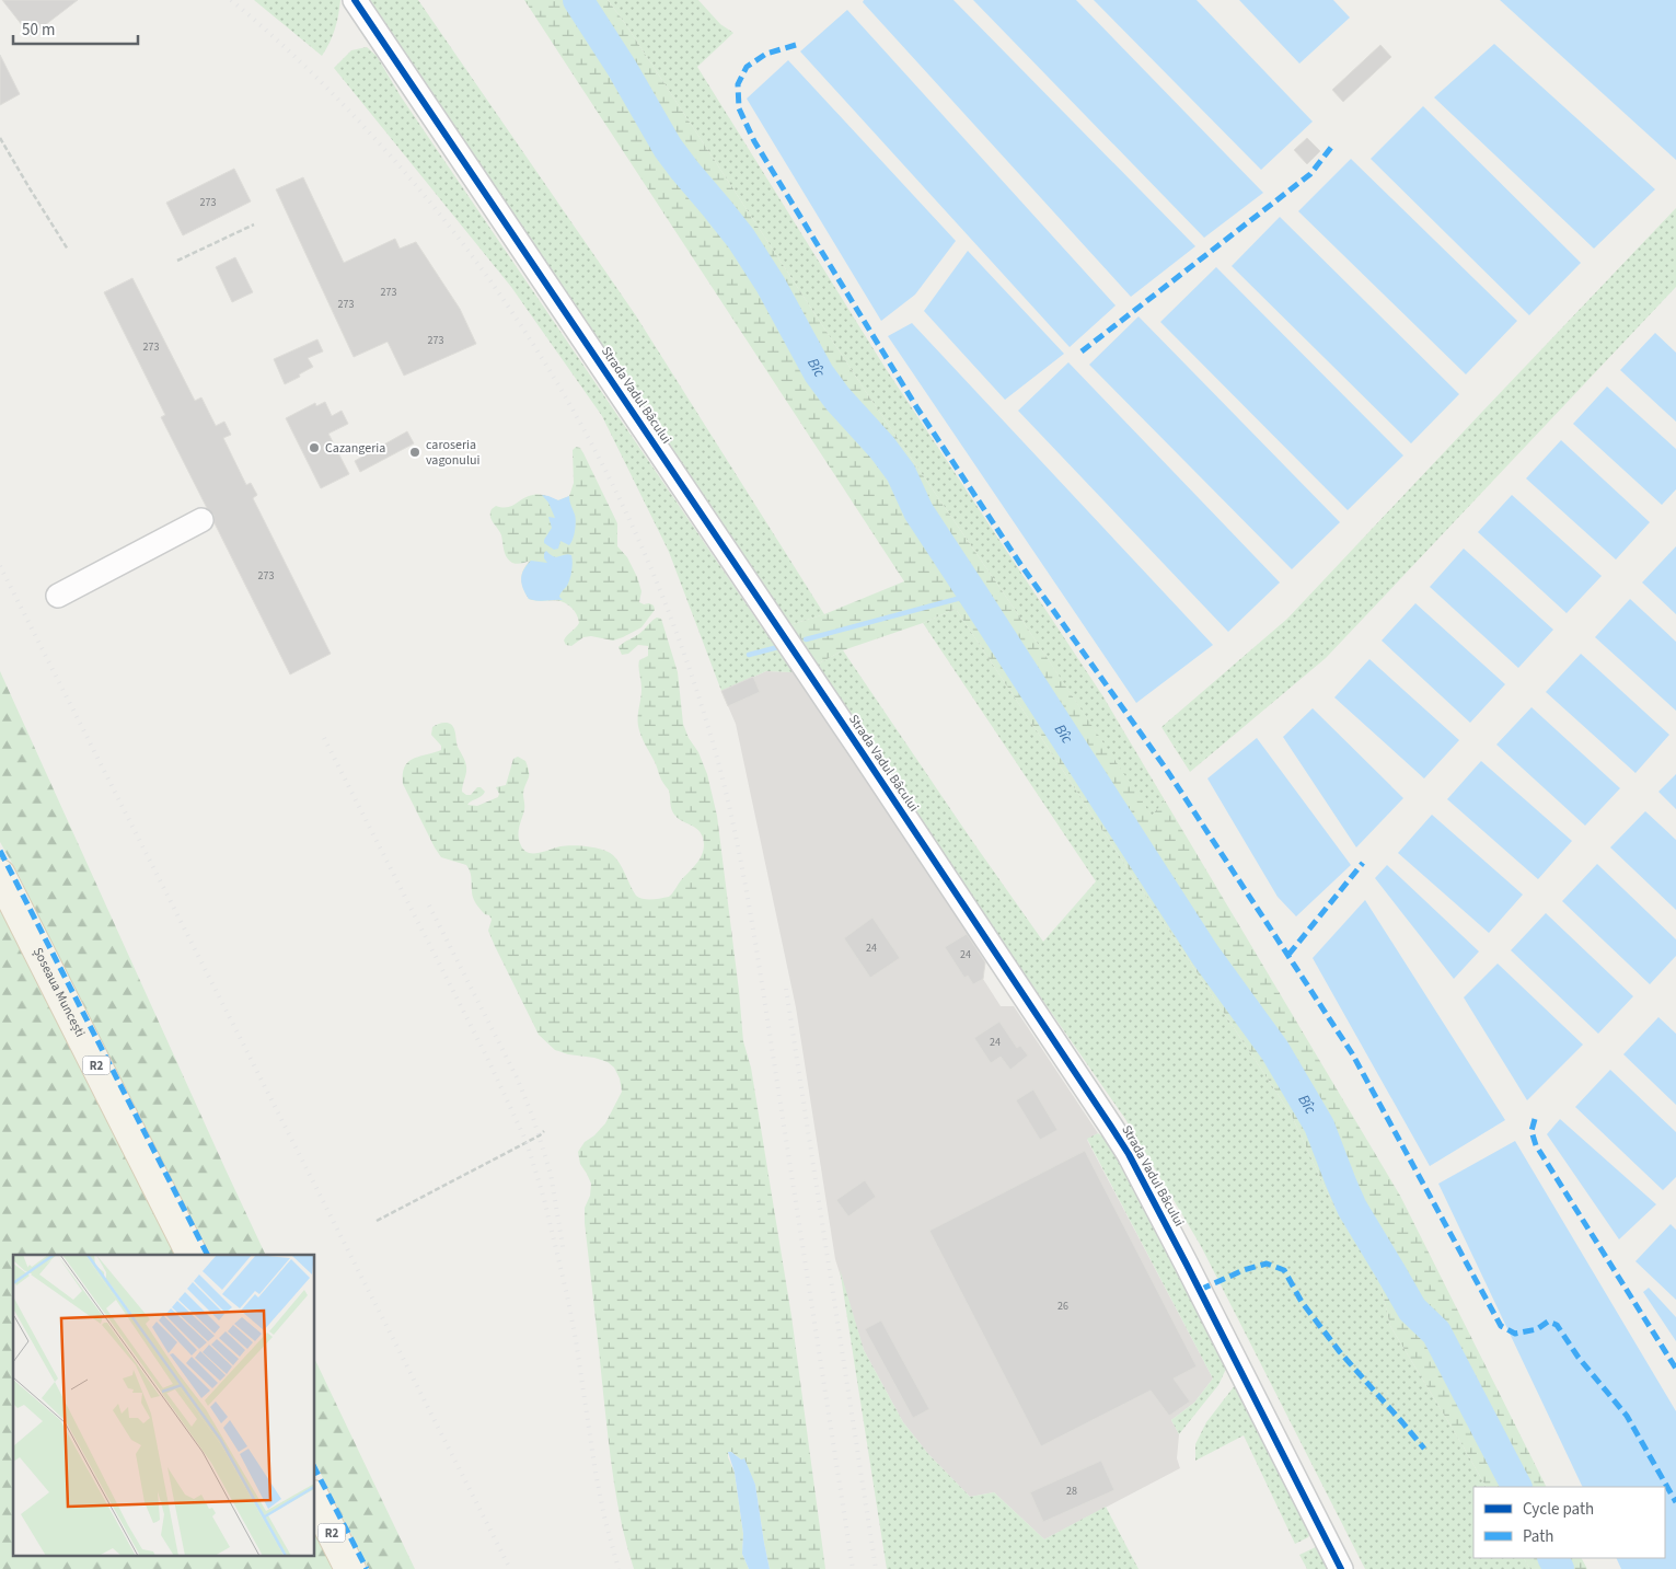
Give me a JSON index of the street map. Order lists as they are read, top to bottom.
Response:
{
  "streets": {
    "main road": ["Șoseaua Muncești", "R2"],
    "street": ["Strada Vadul Bâcului"]
  },
  "water": ["Bîc"],
  "places": ["Cazangeria", "caroseria vagonului"],
  "house_numbers": [
    "273",
    "273",
    "273",
    "273",
    "273",
    "273",
    "24",
    "24",
    "24",
    "26",
    "28"
  ],
  "legend": ["Cycle path", "Path"],
  "scale_bar": "50 m"
}
